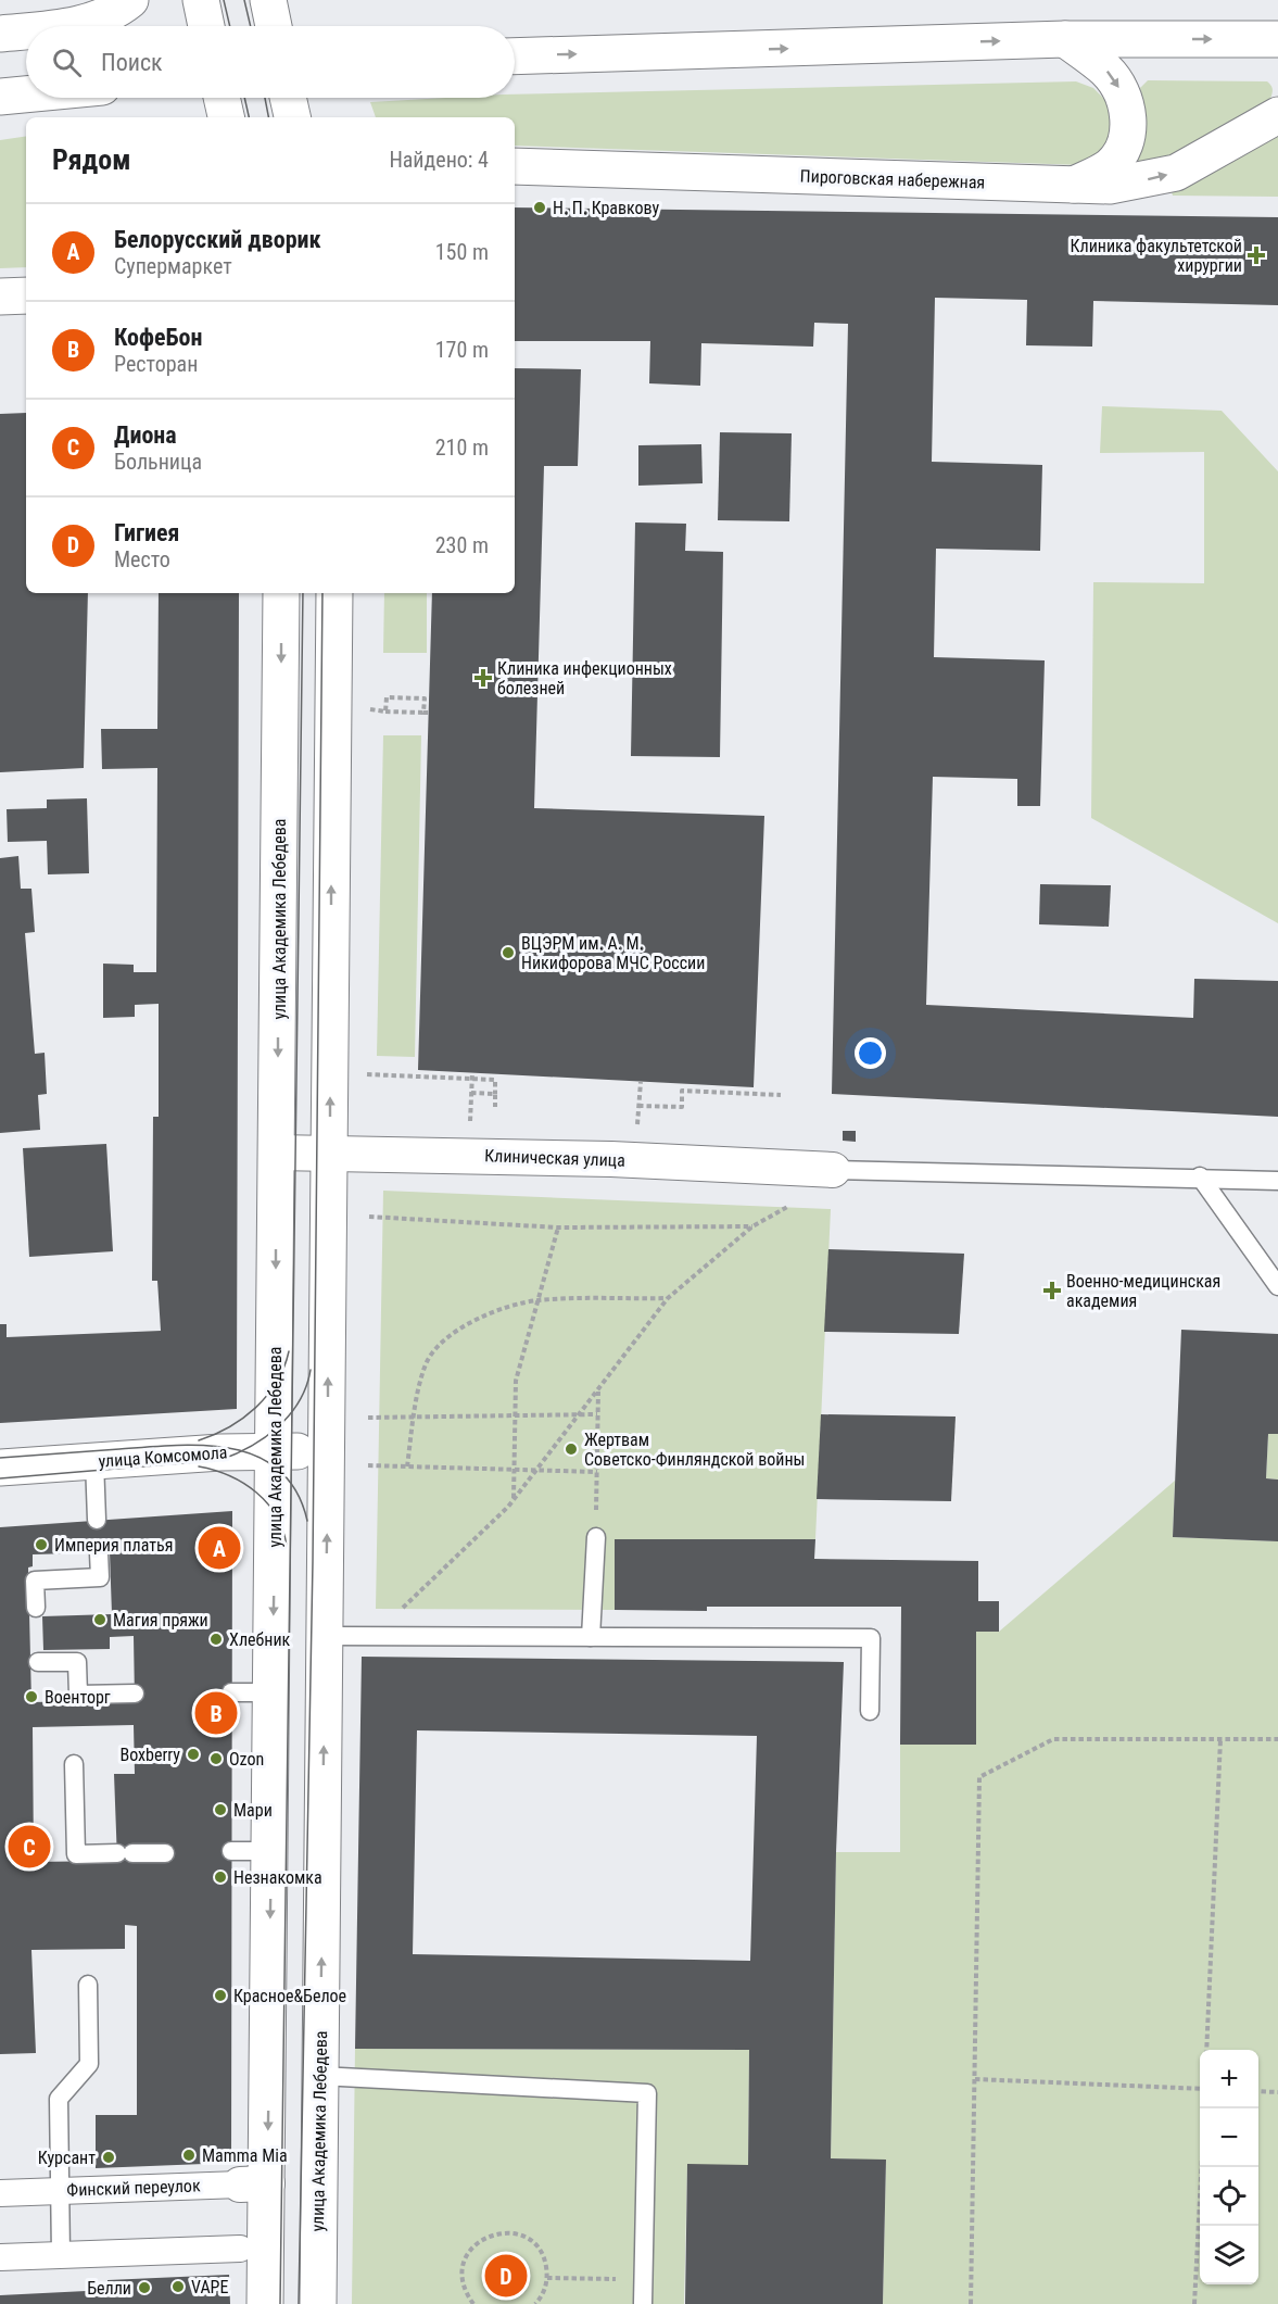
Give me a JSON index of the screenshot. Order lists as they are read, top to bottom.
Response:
{
  "streets": {
    "main road": ["Пироговская набережная", "улица Академика Лебедева", "улица Комсомола"],
    "street": ["Клиническая улица", "Финский переулок"]
  },
  "crossings": [
    ["улица Академика Лебедева", "Клиническая улица"],
    ["улица Академика Лебедева", "улица Комсомола"],
    ["улица Академика Лебедева", "Финский переулок"]
  ],
  "places": {
    "other": [
      "Н. П. Кравкову",
      "ВЦЭРМ им. А. М. Никифорова МЧС России",
      "Жертвам Советско-Финляндской войны",
      "Империя платья",
      "Магия пряжи",
      "Хлебник",
      "Военторг",
      "Boxberry",
      "Ozon",
      "Мари",
      "Незнакомка",
      "Красное&Белое",
      "Mamma Mia",
      "Курсант",
      "VAPE",
      "Белли"
    ],
    "health": ["Клиника факультетской хирургии", "Клиника инфекционных болезней", "Военно-медицинская академия"]
  },
  "page": {
    "search": "Поиск",
    "heading": ["Рядом", "Найдено: 4"],
    "list": [
      {
        "mark": "A",
        "name": "Белорусский дворик",
        "note": "Супермаркет",
        "value": "150 m"
      },
      {
        "mark": "B",
        "name": "КофеБон",
        "note": "Ресторан",
        "value": "170 m"
      },
      {
        "mark": "C",
        "name": "Диона",
        "note": "Больница",
        "value": "210 m"
      },
      {
        "mark": "D",
        "name": "Гигиея",
        "note": "Место",
        "value": "230 m"
      }
    ],
    "pins": [
      "A",
      "B",
      "C",
      "D"
    ],
    "map_buttons": ["+", "−"]
  }
}
